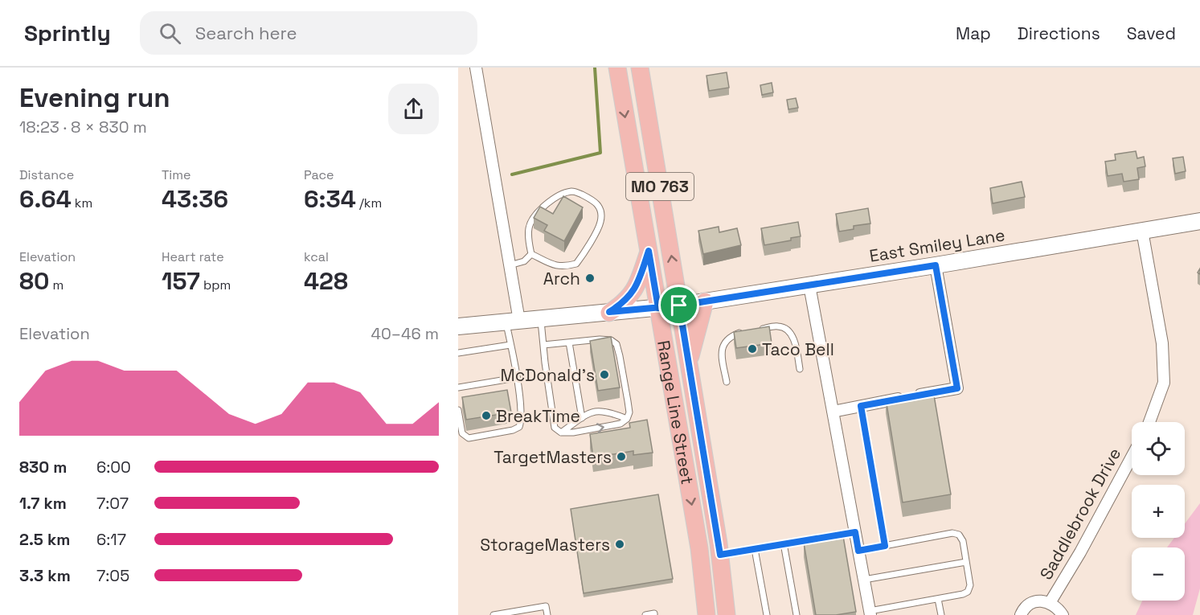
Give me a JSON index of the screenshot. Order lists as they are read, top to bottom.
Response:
{
  "streets": {
    "main road": ["MO 763", "Range Line Street"],
    "street": ["East Smiley Lane", "Saddlebrook Drive"]
  },
  "crossings": [
    ["East Smiley Lane", "Range Line Street"]
  ],
  "places": [
    "Arch",
    "Taco Bell",
    "McDonald's",
    "BreakTime",
    "TargetMasters",
    "StorageMasters"
  ],
  "page": {
    "header": "Sprintly",
    "search": "Search here",
    "nav": ["Map", "Directions", "Saved"],
    "heading": ["Evening run", "18:23 · 8 × 830 m"],
    "stats": [
      ["Distance", "6.64 km"],
      ["Time", "43:36"],
      ["Pace", "6:34 /km"],
      ["Elevation", "80 m"],
      ["Heart rate", "157 bpm"],
      ["kcal", "428"]
    ],
    "chart": ["Elevation", "40–46 m"],
    "map_buttons": ["+", "−"],
    "list": [
      {
        "name": "830 m",
        "note": "6:00"
      },
      {
        "name": "1.7 km",
        "note": "7:07"
      },
      {
        "name": "2.5 km",
        "note": "6:17"
      },
      {
        "name": "3.3 km",
        "note": "7:05"
      }
    ]
  }
}
